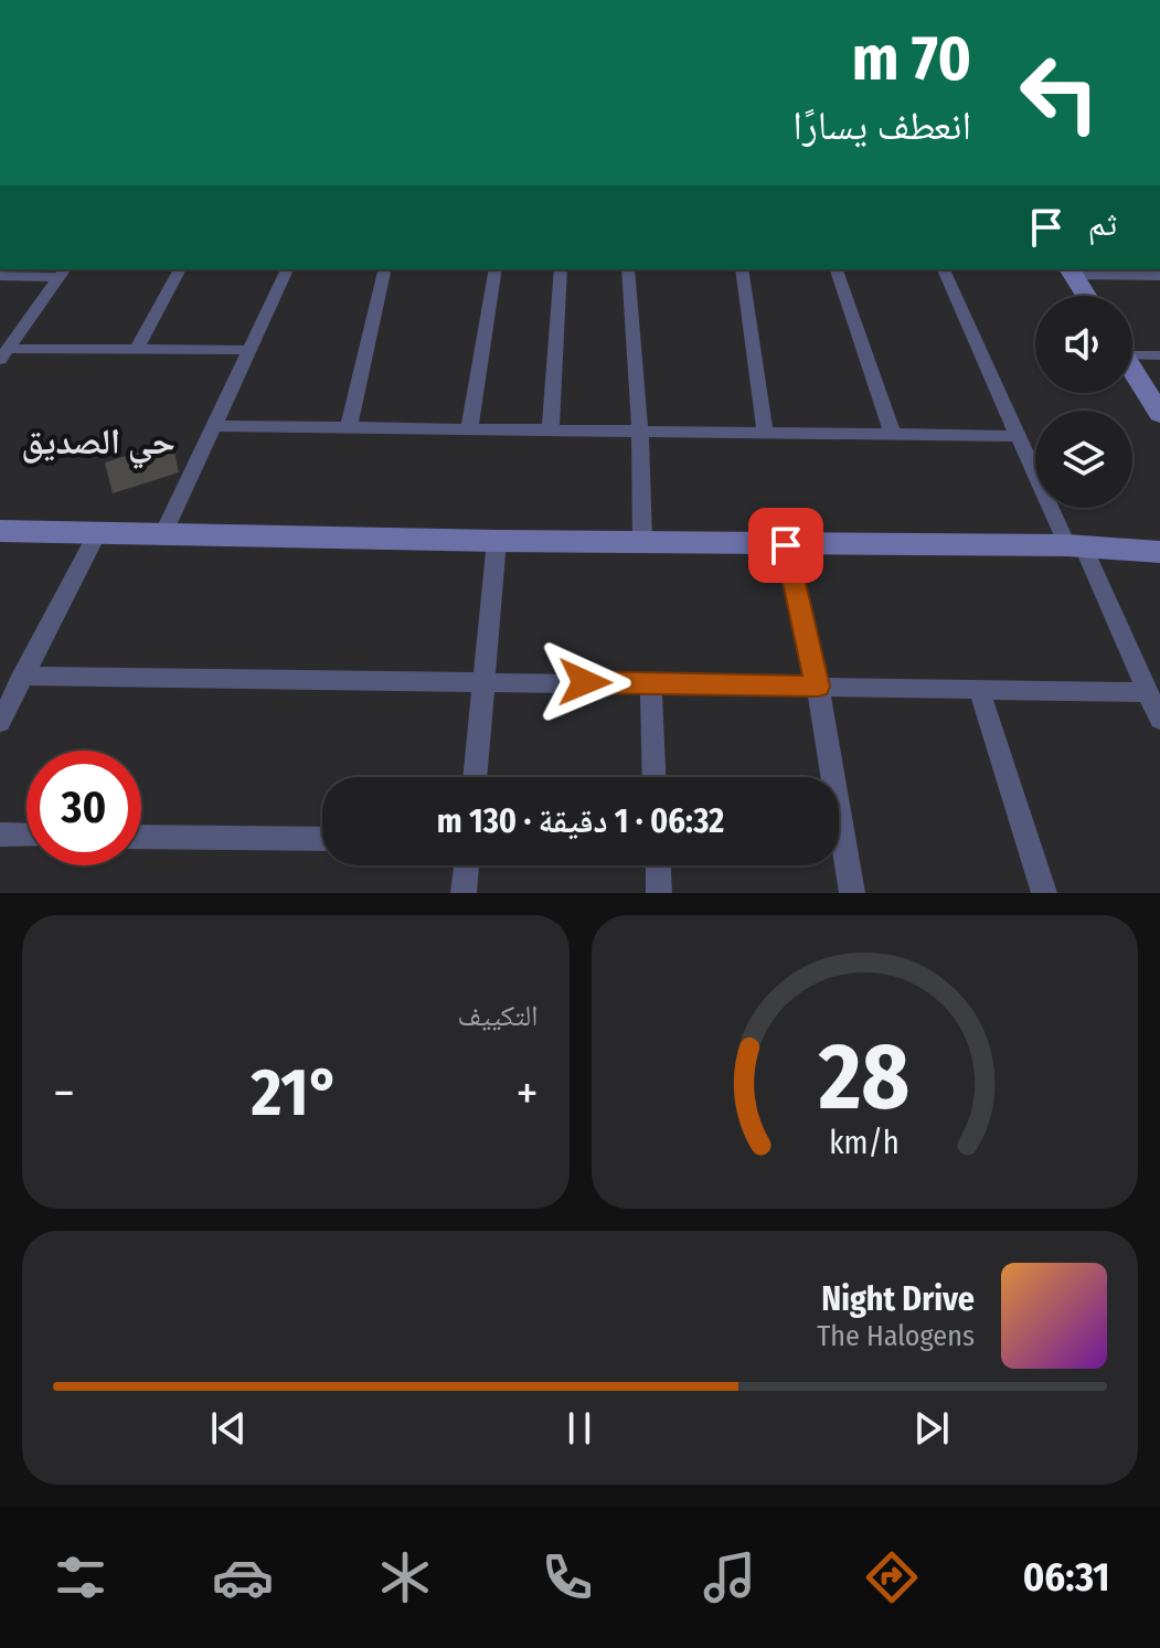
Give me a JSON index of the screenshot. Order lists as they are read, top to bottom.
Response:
{
  "districts": ["حي الصديق"],
  "page": {
    "turn": ["70 m", "انعطف يسارًا"],
    "then": "ثم",
    "limit": "30",
    "trip": "06:32 · 1 دقيقة · 130 m",
    "tile": "التكييف",
    "heat": ["−", "21°", "+"],
    "song": ["Night Drive", "The Halogens"],
    "tabs": "06:31",
    "gauge": ["28", "km/h"]
  }
}
